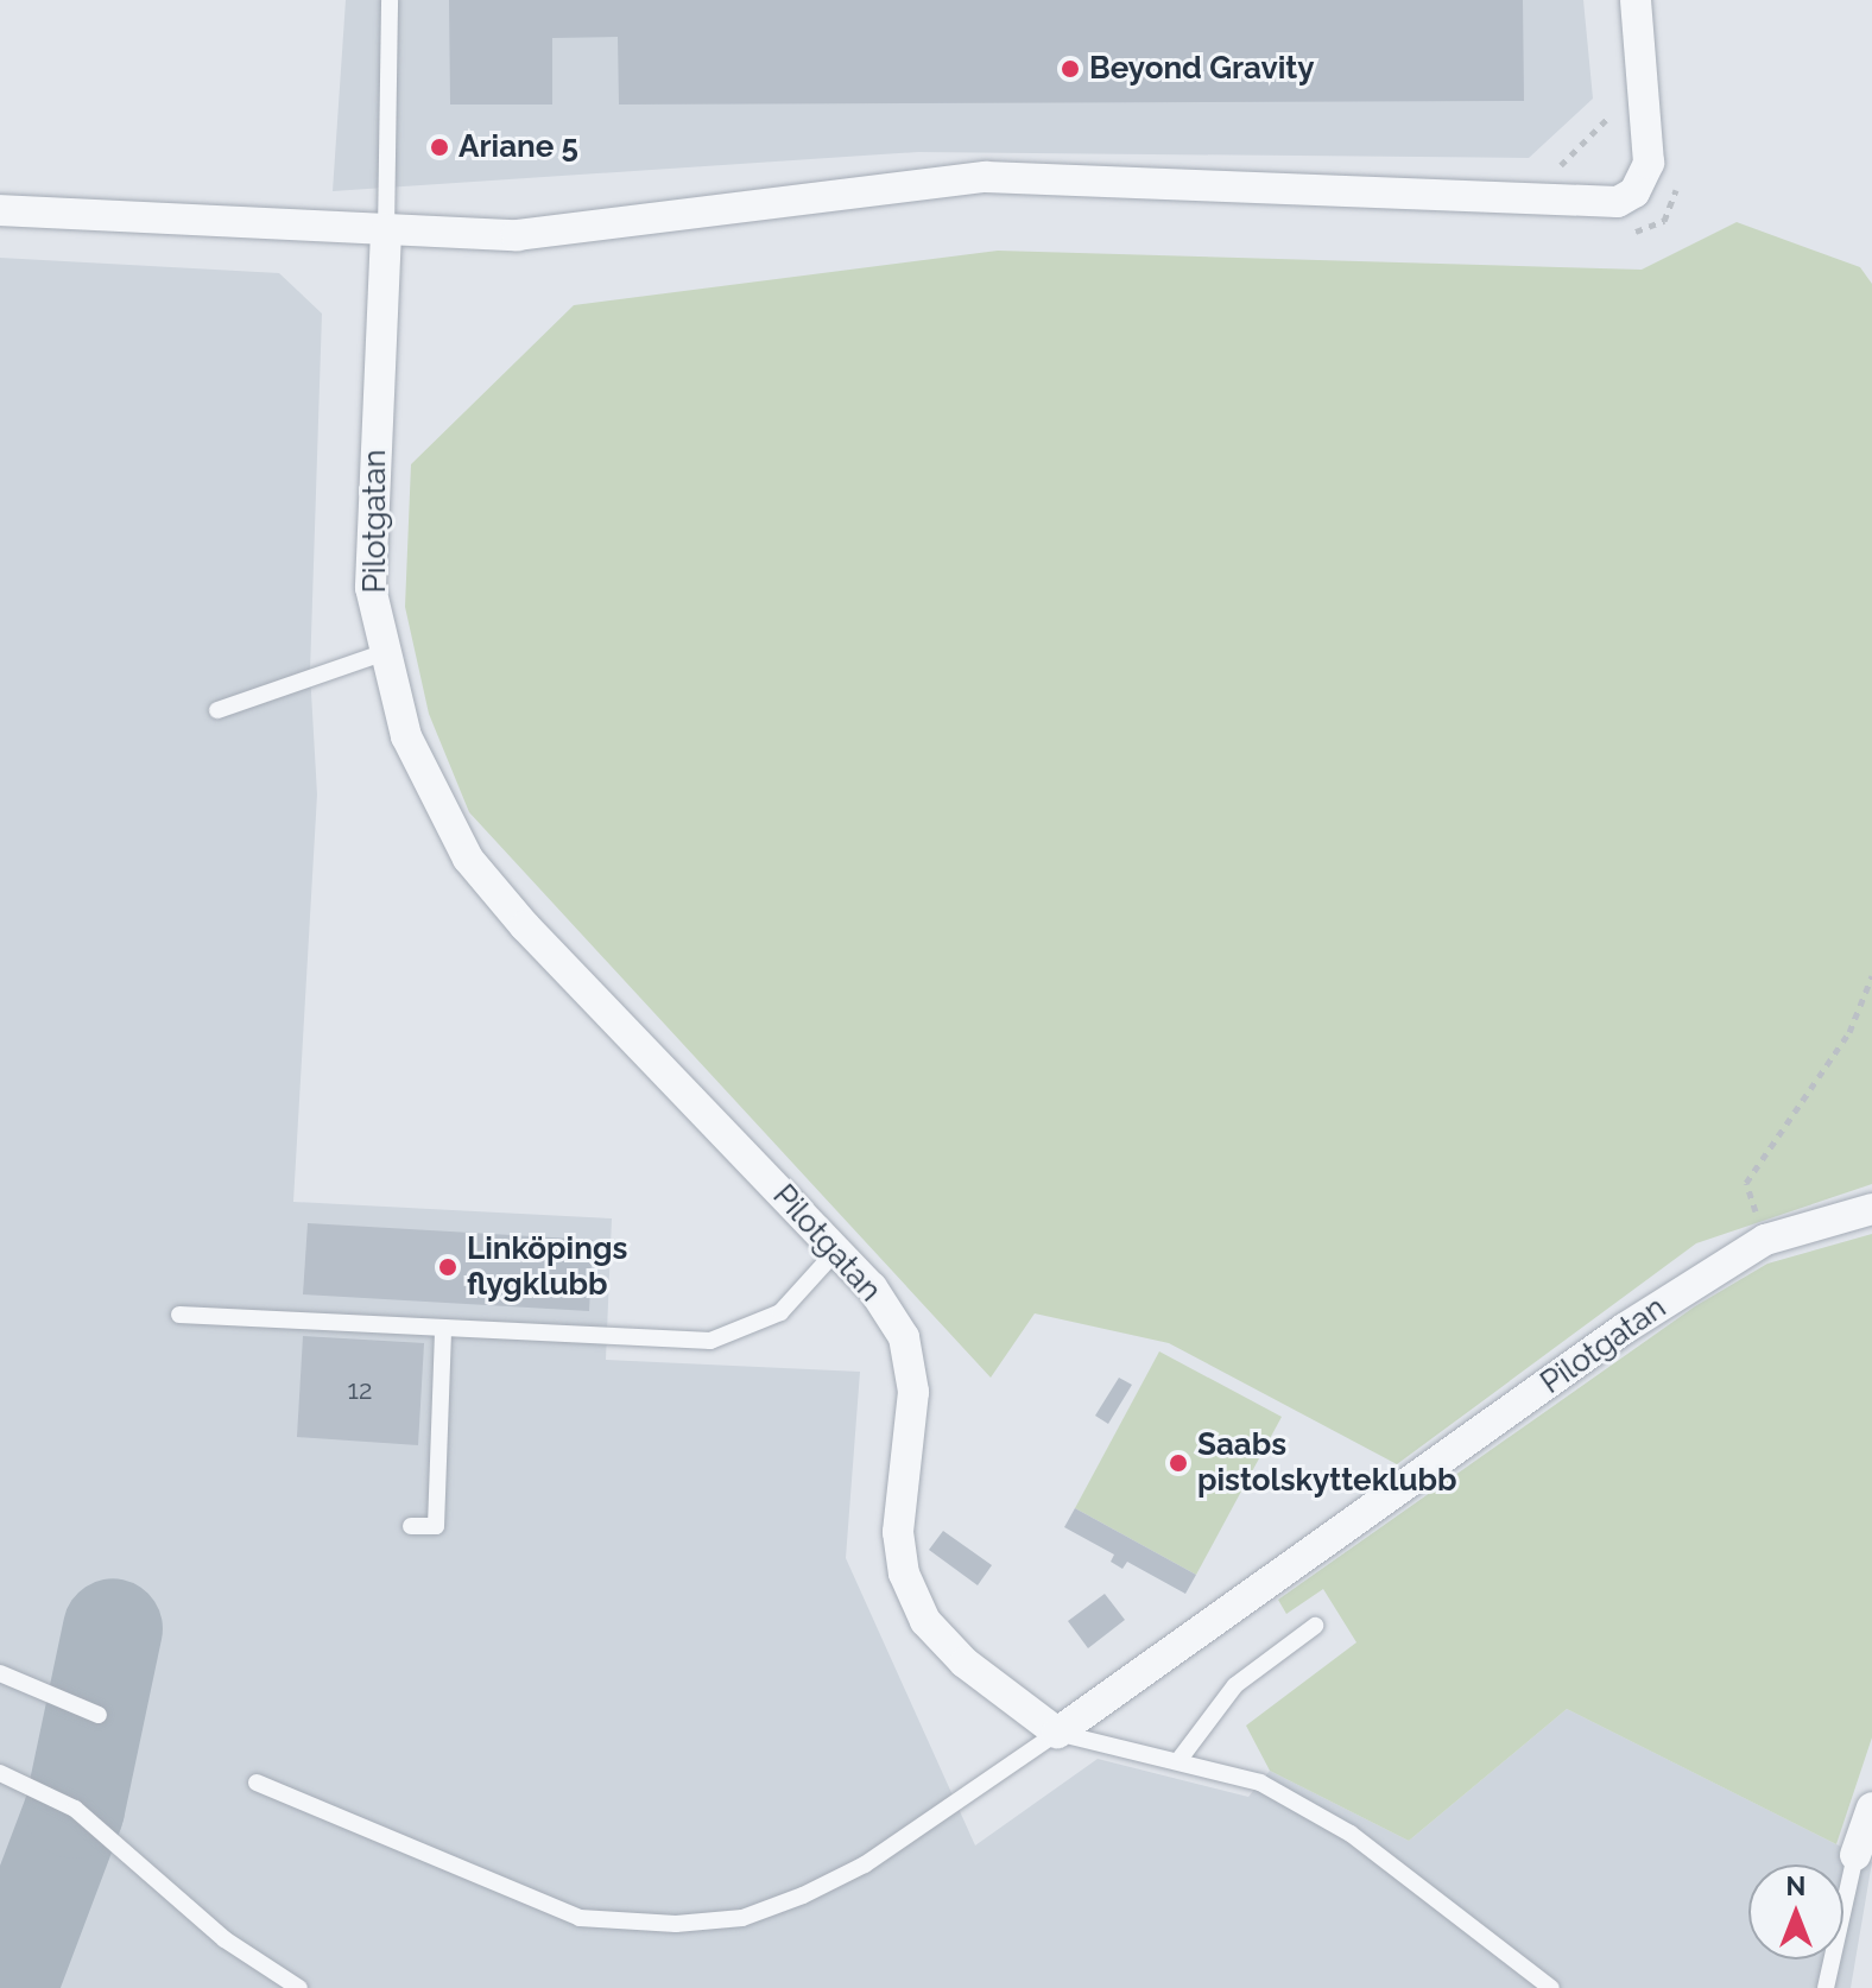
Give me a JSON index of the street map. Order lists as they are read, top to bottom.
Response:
{
  "streets": {
    "street": ["Pilotgatan"]
  },
  "places": [
    "Beyond Gravity",
    "Ariane 5",
    "Linköpings flygklubb",
    "Saabs pistolskytteklubb"
  ],
  "house_numbers": ["12"],
  "north": "top"
}
